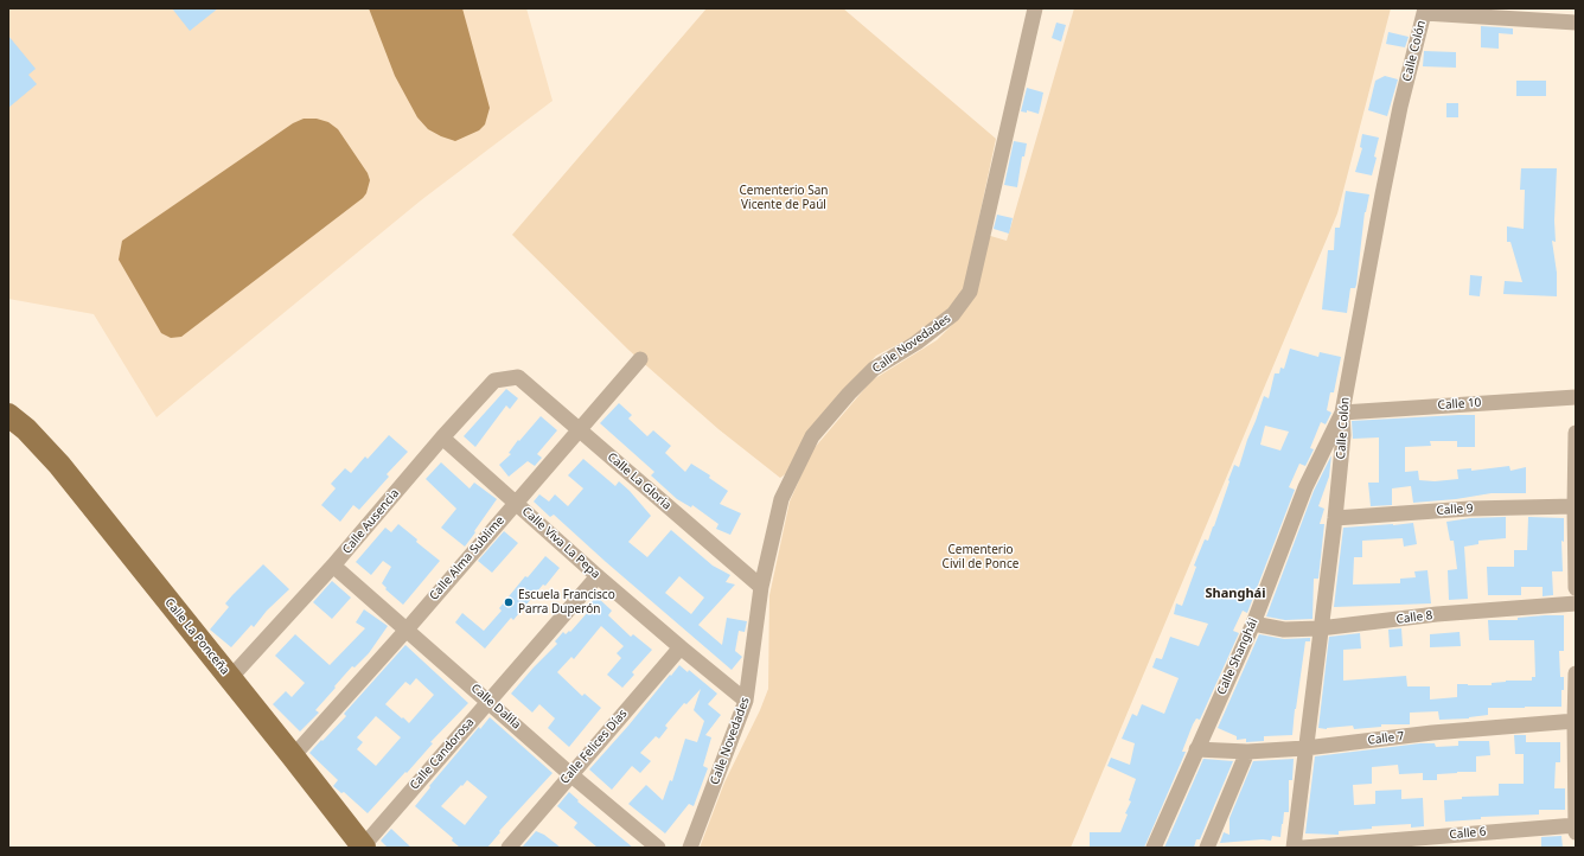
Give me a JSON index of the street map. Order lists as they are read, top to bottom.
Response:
{
  "streets": {
    "main road": ["Calle La Ponceña"],
    "street": [
      "Calle Colón",
      "Calle Novedades",
      "Calle 10",
      "Calle La Gloria",
      "Calle 9",
      "Calle Ausencia",
      "Calle Viva La Pepa",
      "Calle Alma Sublime",
      "Calle 8",
      "Calle Shanghái",
      "Calle Dalila",
      "Calle 7",
      "Calle Felices Días",
      "Calle Candorosa",
      "Calle 6"
    ]
  },
  "crossings": [
    ["Calle Colón", "Calle 10"],
    ["Calle Colón", "Calle 9"],
    ["Calle Colón", "Calle 8"],
    ["Calle Colón", "Calle Shanghái"],
    ["Calle Colón", "Calle 7"],
    ["Calle Novedades", "Calle La Gloria"],
    ["Calle Novedades", "Calle Viva La Pepa"],
    ["Calle 10", "Calle Shanghái"],
    ["Calle La Gloria", "Calle Ausencia"],
    ["Calle La Gloria", "Calle Alma Sublime"],
    ["Calle Ausencia", "Calle Viva La Pepa"],
    ["Calle Ausencia", "Calle La Ponceña"],
    ["Calle Ausencia", "Calle Dalila"],
    ["Calle Viva La Pepa", "Calle Alma Sublime"],
    ["Calle Viva La Pepa", "Calle Felices Días"],
    ["Calle Viva La Pepa", "Calle Candorosa"],
    ["Calle Alma Sublime", "Calle La Ponceña"],
    ["Calle Alma Sublime", "Calle Dalila"],
    ["Calle 8", "Calle Shanghái"],
    ["Calle La Ponceña", "Calle Candorosa"],
    ["Calle Shanghái", "Calle 7"],
    ["Calle Dalila", "Calle Felices Días"],
    ["Calle Dalila", "Calle Candorosa"]
  ],
  "districts": ["Shanghái"],
  "parks": ["Cementerio San Vicente de Paúl", "Cementerio Civil de Ponce"],
  "places": ["Escuela Francisco Parra Duperón"]
}
